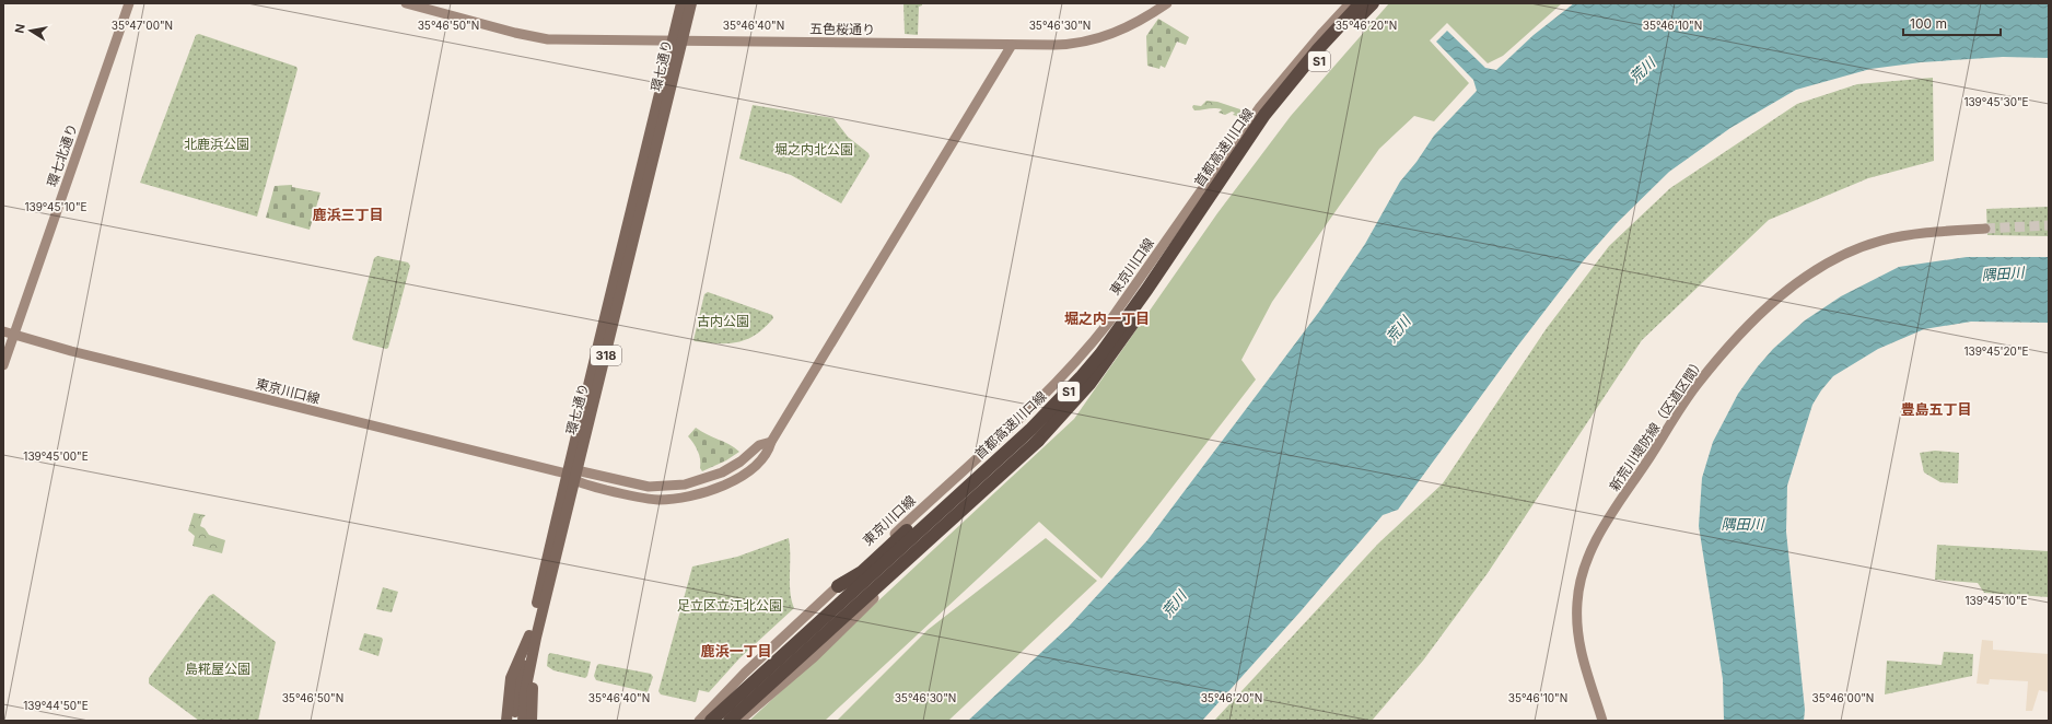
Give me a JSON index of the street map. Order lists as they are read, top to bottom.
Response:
{
  "streets": {
    "highway": ["S1", "首都高速川口線"],
    "main road": ["環七通り", "318"],
    "street": [
      "五色桜通り",
      "環七北通り",
      "東京川口線",
      "新荒川堤防線（区道区間）"
    ]
  },
  "crossings": [
    ["五色桜通り", "環七通り"],
    ["五色桜通り", "東京川口線"],
    ["S1", "首都高速川口線"],
    ["環七通り", "東京川口線"],
    ["環七通り", "318"],
    ["環七北通り", "東京川口線"]
  ],
  "districts": [
    "鹿浜三丁目",
    "堀之内一丁目",
    "豊島五丁目",
    "鹿浜一丁目"
  ],
  "water": ["荒川", "隅田川"],
  "parks": [
    "北鹿浜公園",
    "堀之内北公園",
    "古内公園",
    "足立区立江北公園",
    "島糀屋公園"
  ],
  "scale_bar": "100 m",
  "north": "left",
  "coordinates": [
    "35°47'00\"N",
    "35°46'50\"N",
    "35°46'40\"N",
    "35°46'30\"N",
    "35°46'20\"N",
    "35°46'10\"N",
    "139°45'30\"E",
    "139°45'10\"E",
    "139°45'20\"E",
    "139°45'00\"E",
    "35°46'00\"N",
    "139°44'50\"E"
  ]
}
